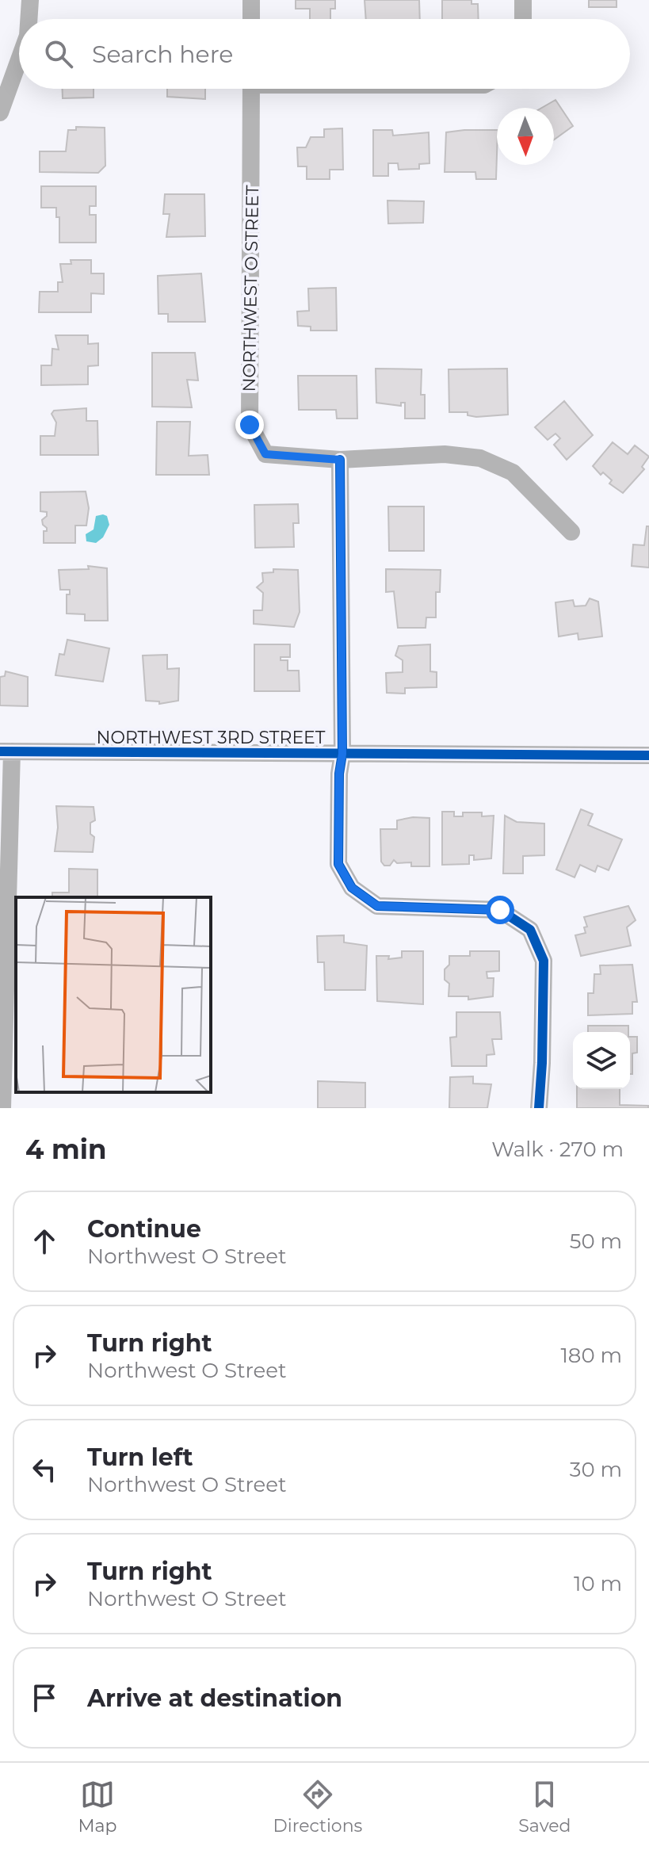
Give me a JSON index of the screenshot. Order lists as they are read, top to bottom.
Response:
{
  "streets": {
    "street": ["NORTHWEST O STREET", "NORTHWEST 3RD STREET"]
  },
  "north": "bottom",
  "page": {
    "search": "Search here",
    "heading": ["4 min", "Walk · 270 m"],
    "list": [
      ["Continue", "Northwest O Street", "50 m"],
      ["Turn right", "Northwest O Street", "180 m"],
      ["Turn left", "Northwest O Street", "30 m"],
      ["Turn right", "Northwest O Street", "10 m"],
      "Arrive at destination"
    ],
    "nav": ["Map", "Directions", "Saved"]
  }
}
